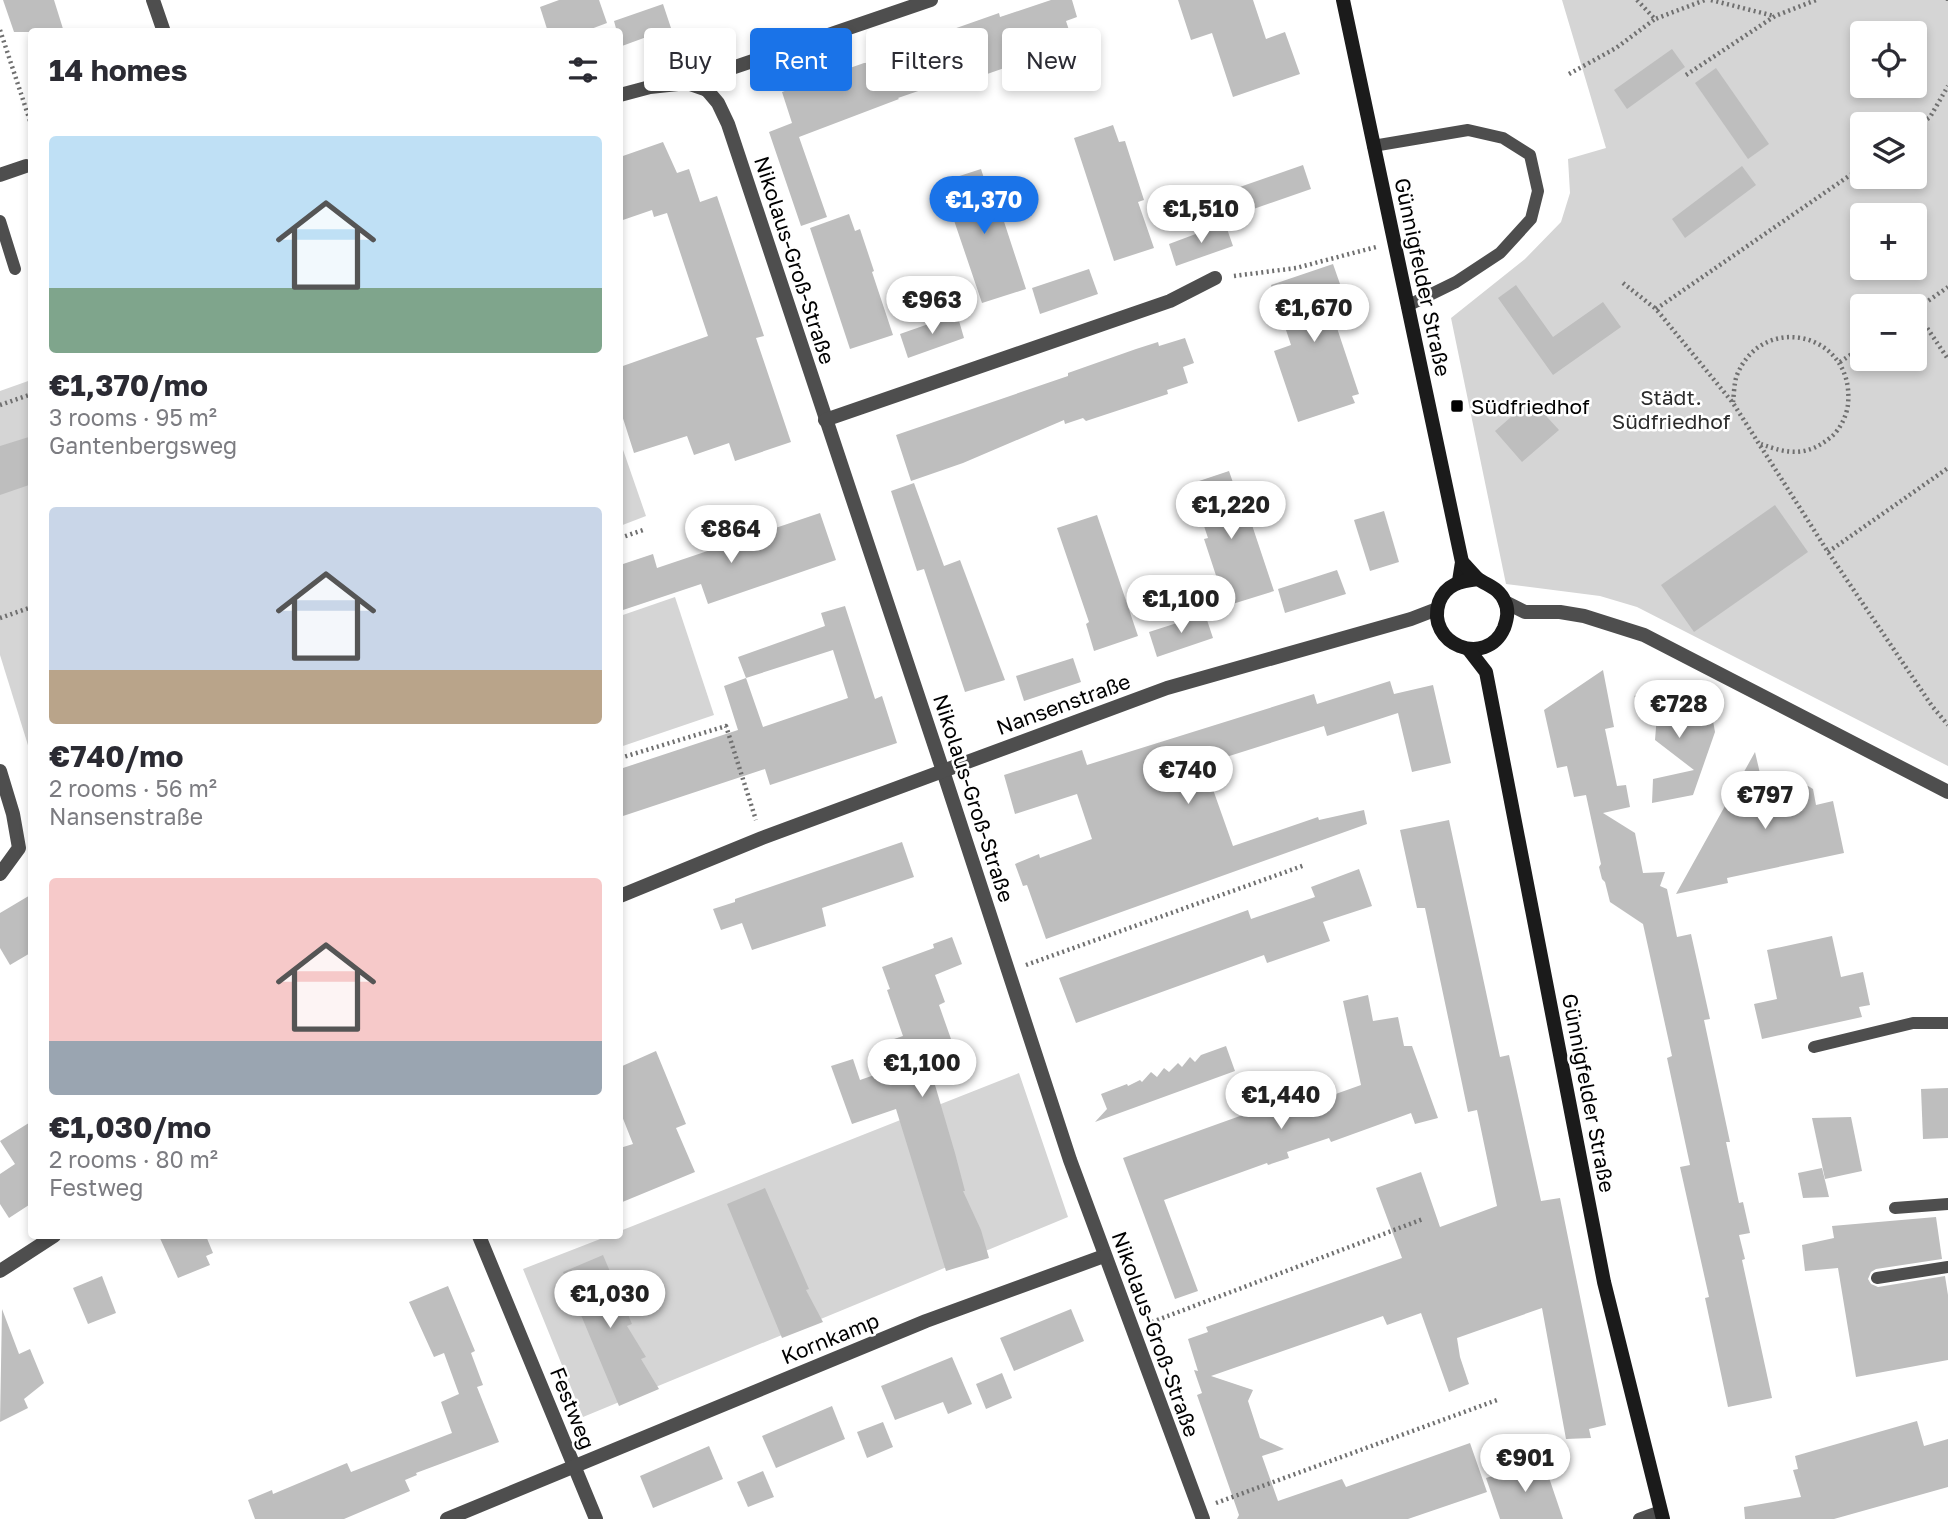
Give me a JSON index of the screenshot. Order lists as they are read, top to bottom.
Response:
{
  "streets": {
    "street": [
      "Nikolaus-Groß-Straße",
      "Günnigfelder Straße",
      "Nansenstraße",
      "Kornkamp",
      "Festweg"
    ]
  },
  "crossings": [
    ["Nikolaus-Groß-Straße", "Nansenstraße"],
    ["Nikolaus-Groß-Straße", "Kornkamp"],
    ["Günnigfelder Straße", "Nansenstraße"],
    ["Kornkamp", "Festweg"]
  ],
  "parks": ["Städt. Südfriedhof"],
  "places": {
    "transit": ["Südfriedhof"]
  },
  "page": {
    "map_buttons": ["+", "−"],
    "chip": [
      "Buy",
      "Rent",
      "Filters",
      "New"
    ],
    "heading": "14 homes",
    "list": [
      {
        "name": "€1,370/mo",
        "note": "3 rooms · 95 m² · Gantenbergsweg"
      },
      {
        "name": "€740/mo",
        "note": "2 rooms · 56 m² · Nansenstraße"
      },
      {
        "name": "€1,030/mo",
        "note": "2 rooms · 80 m² · Festweg"
      }
    ],
    "price": [
      "€1,370",
      "€1,510",
      "€963",
      "€1,670",
      "€1,220",
      "€864",
      "€1,100",
      "€728",
      "€740",
      "€797",
      "€1,100",
      "€1,440",
      "€1,030",
      "€901"
    ]
  }
}
